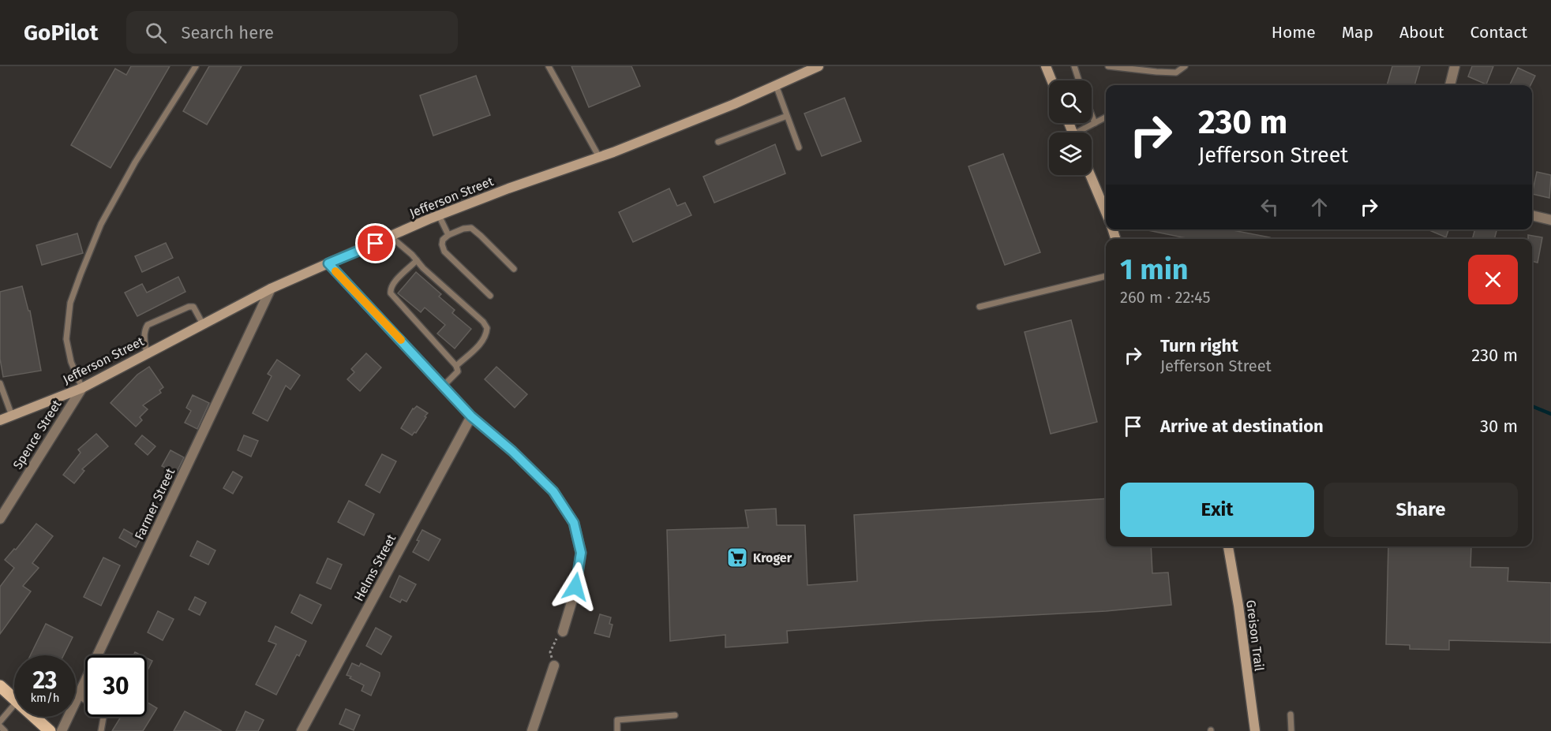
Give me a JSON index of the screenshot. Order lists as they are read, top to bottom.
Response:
{
  "streets": {
    "street": [
      "Jefferson Street",
      "Spence Street",
      "Farmer Street",
      "Helms Street",
      "Greison Trail"
    ]
  },
  "crossings": [
    ["Jefferson Street", "Spence Street"],
    ["Jefferson Street", "Farmer Street"]
  ],
  "places": {
    "supermarket": ["Kroger"]
  },
  "page": {
    "header": "GoPilot",
    "search": "Search here",
    "nav": [
      "Home",
      "Map",
      "About",
      "Contact"
    ],
    "turn": ["230 m", "Jefferson Street"],
    "heading": ["1 min", "260 m · 22:45"],
    "list": [
      {
        "name": "Turn right",
        "note": "Jefferson Street",
        "value": "230 m"
      },
      {
        "name": "Arrive at destination",
        "value": "30 m"
      }
    ],
    "buttons": ["Exit", "Share"],
    "speed": "23 km/h",
    "limit": "30"
  }
}
